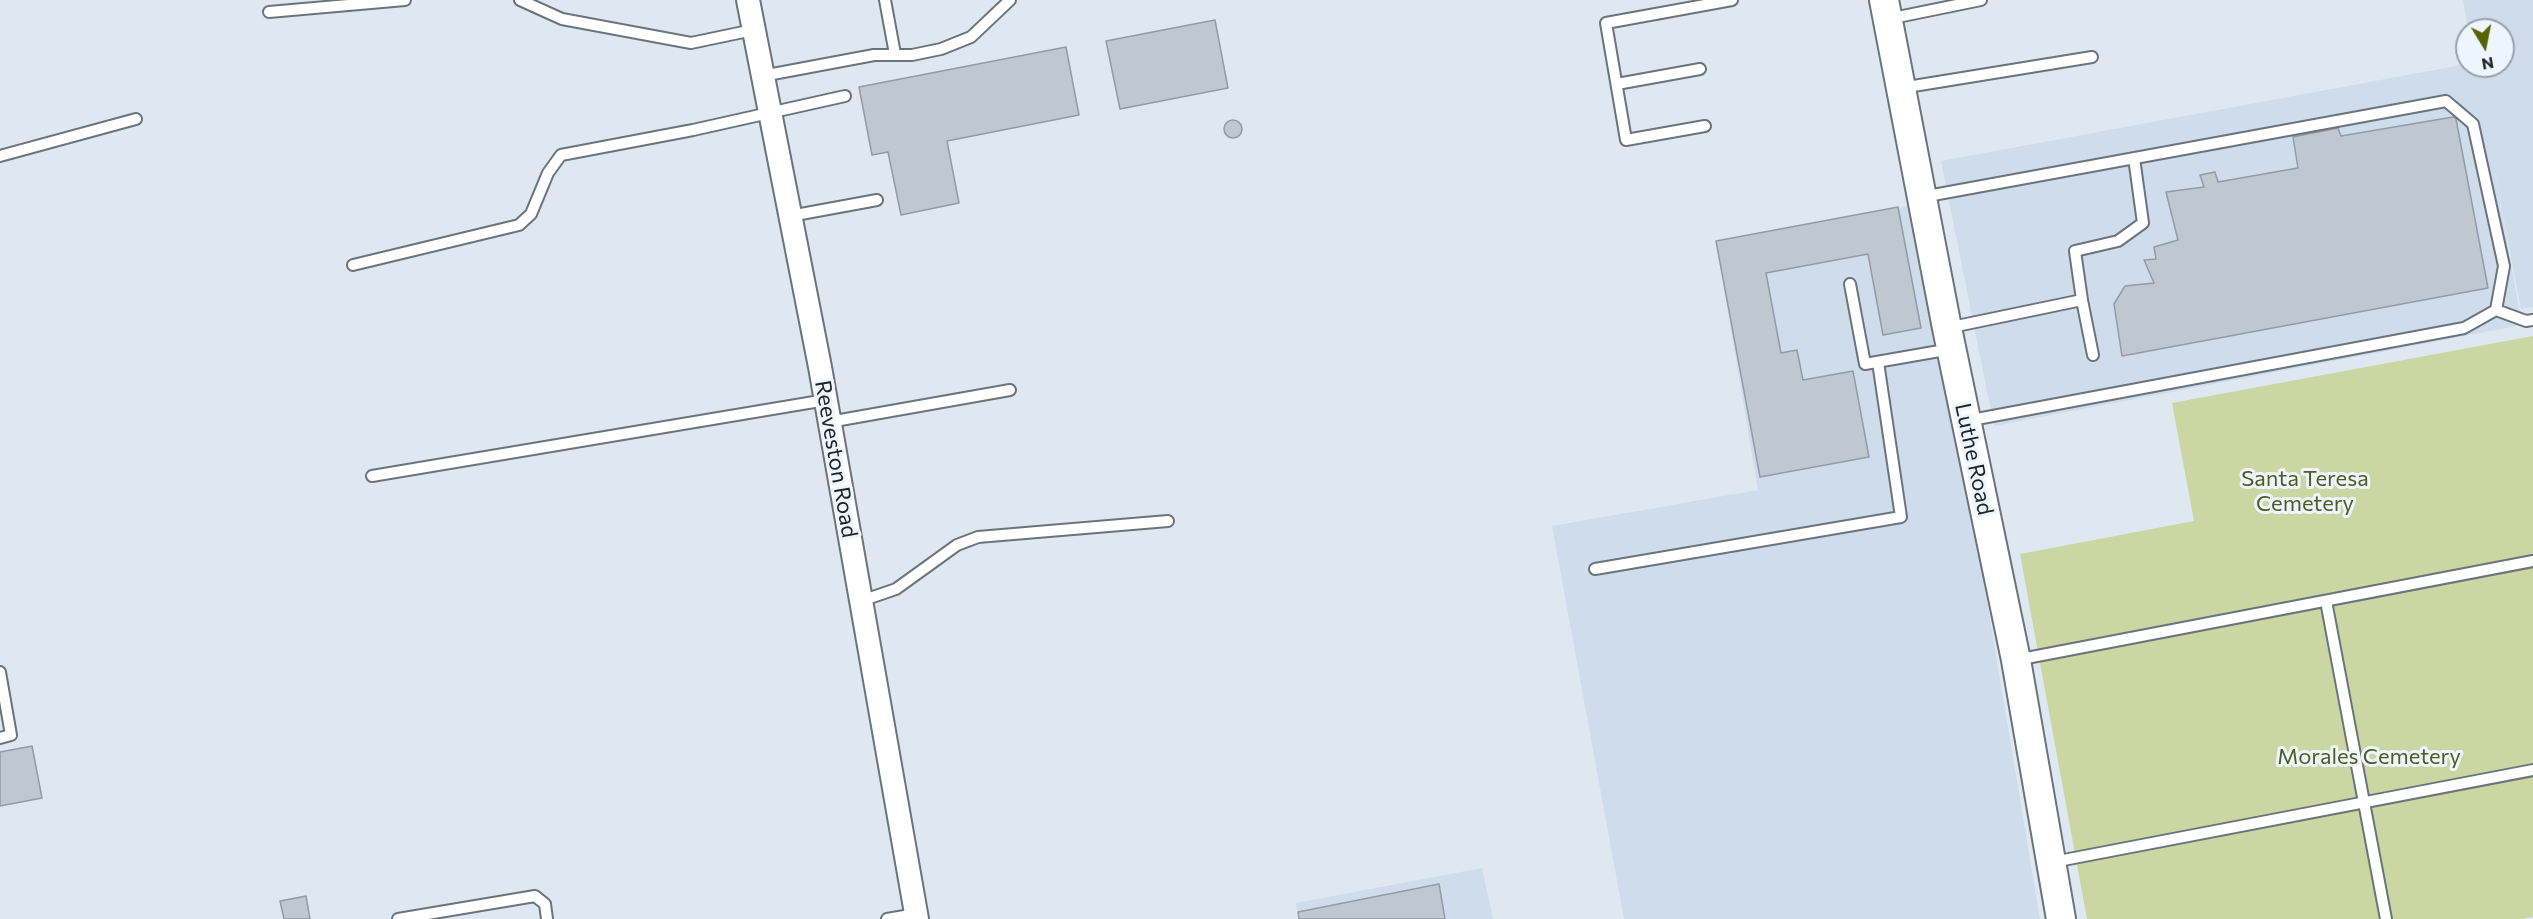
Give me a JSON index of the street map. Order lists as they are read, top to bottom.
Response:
{
  "streets": {
    "street": ["Reeveston Road", "Luthe Road"]
  },
  "parks": ["Santa Teresa Cemetery", "Morales Cemetery"],
  "north": "bottom"
}
